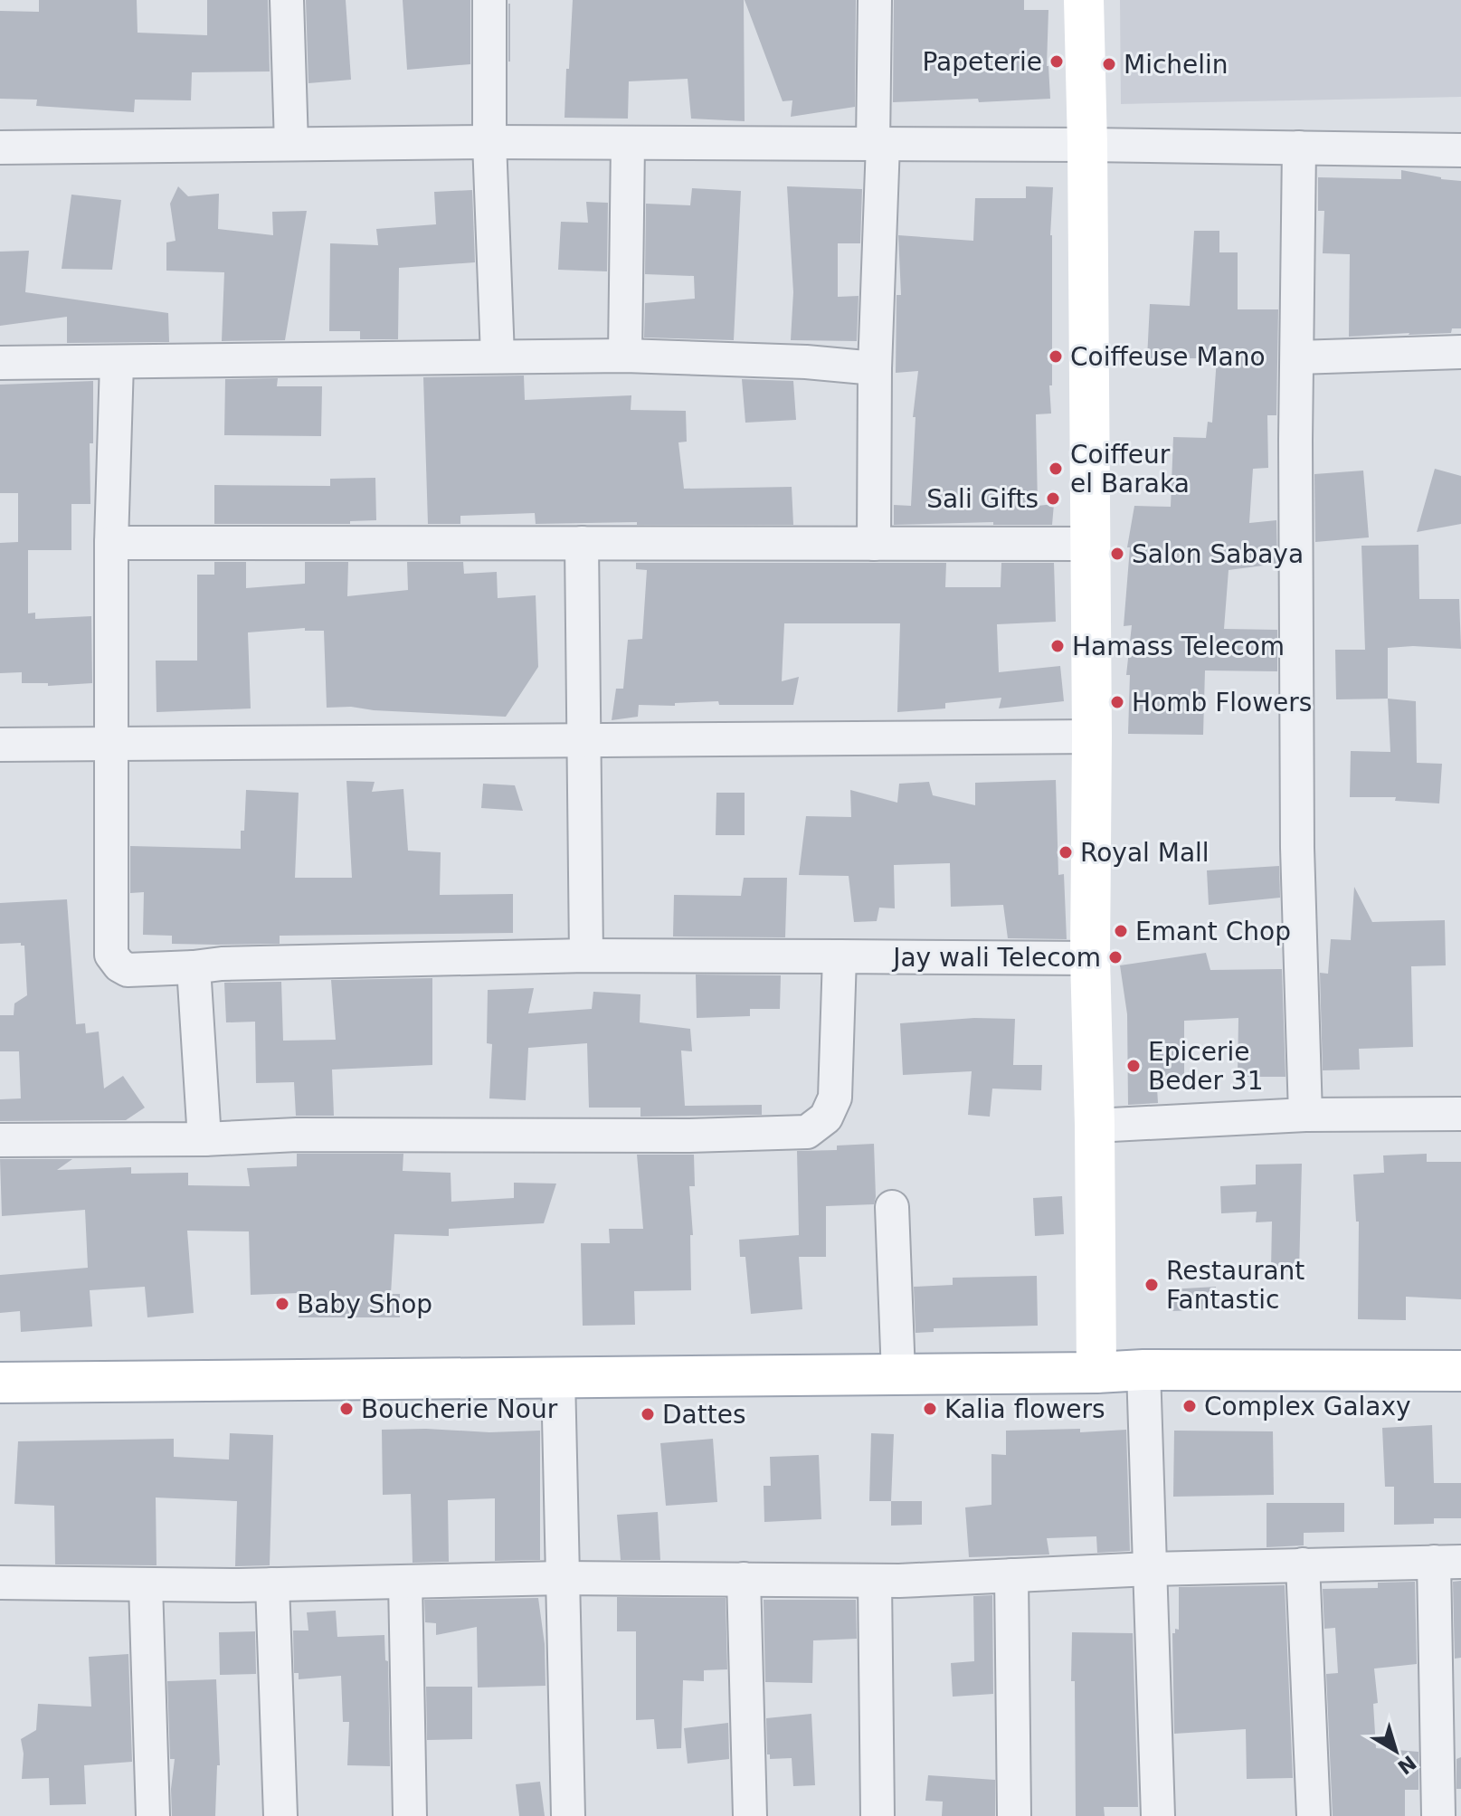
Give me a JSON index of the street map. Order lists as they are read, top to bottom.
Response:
{
  "places": [
    "Papeterie",
    "Michelin",
    "Coiffeuse Mano",
    "Coiffeur el Baraka",
    "Sali Gifts",
    "Salon Sabaya",
    "Hamass Telecom",
    "Homb Flowers",
    "Royal Mall",
    "Emant Chop",
    "Jay wali Telecom",
    "Epicerie Beder 31",
    "Restaurant Fantastic",
    "Baby Shop",
    "Complex Galaxy",
    "Boucherie Nour",
    "Kalia flowers",
    "Dattes"
  ],
  "north": "bottom right"
}
